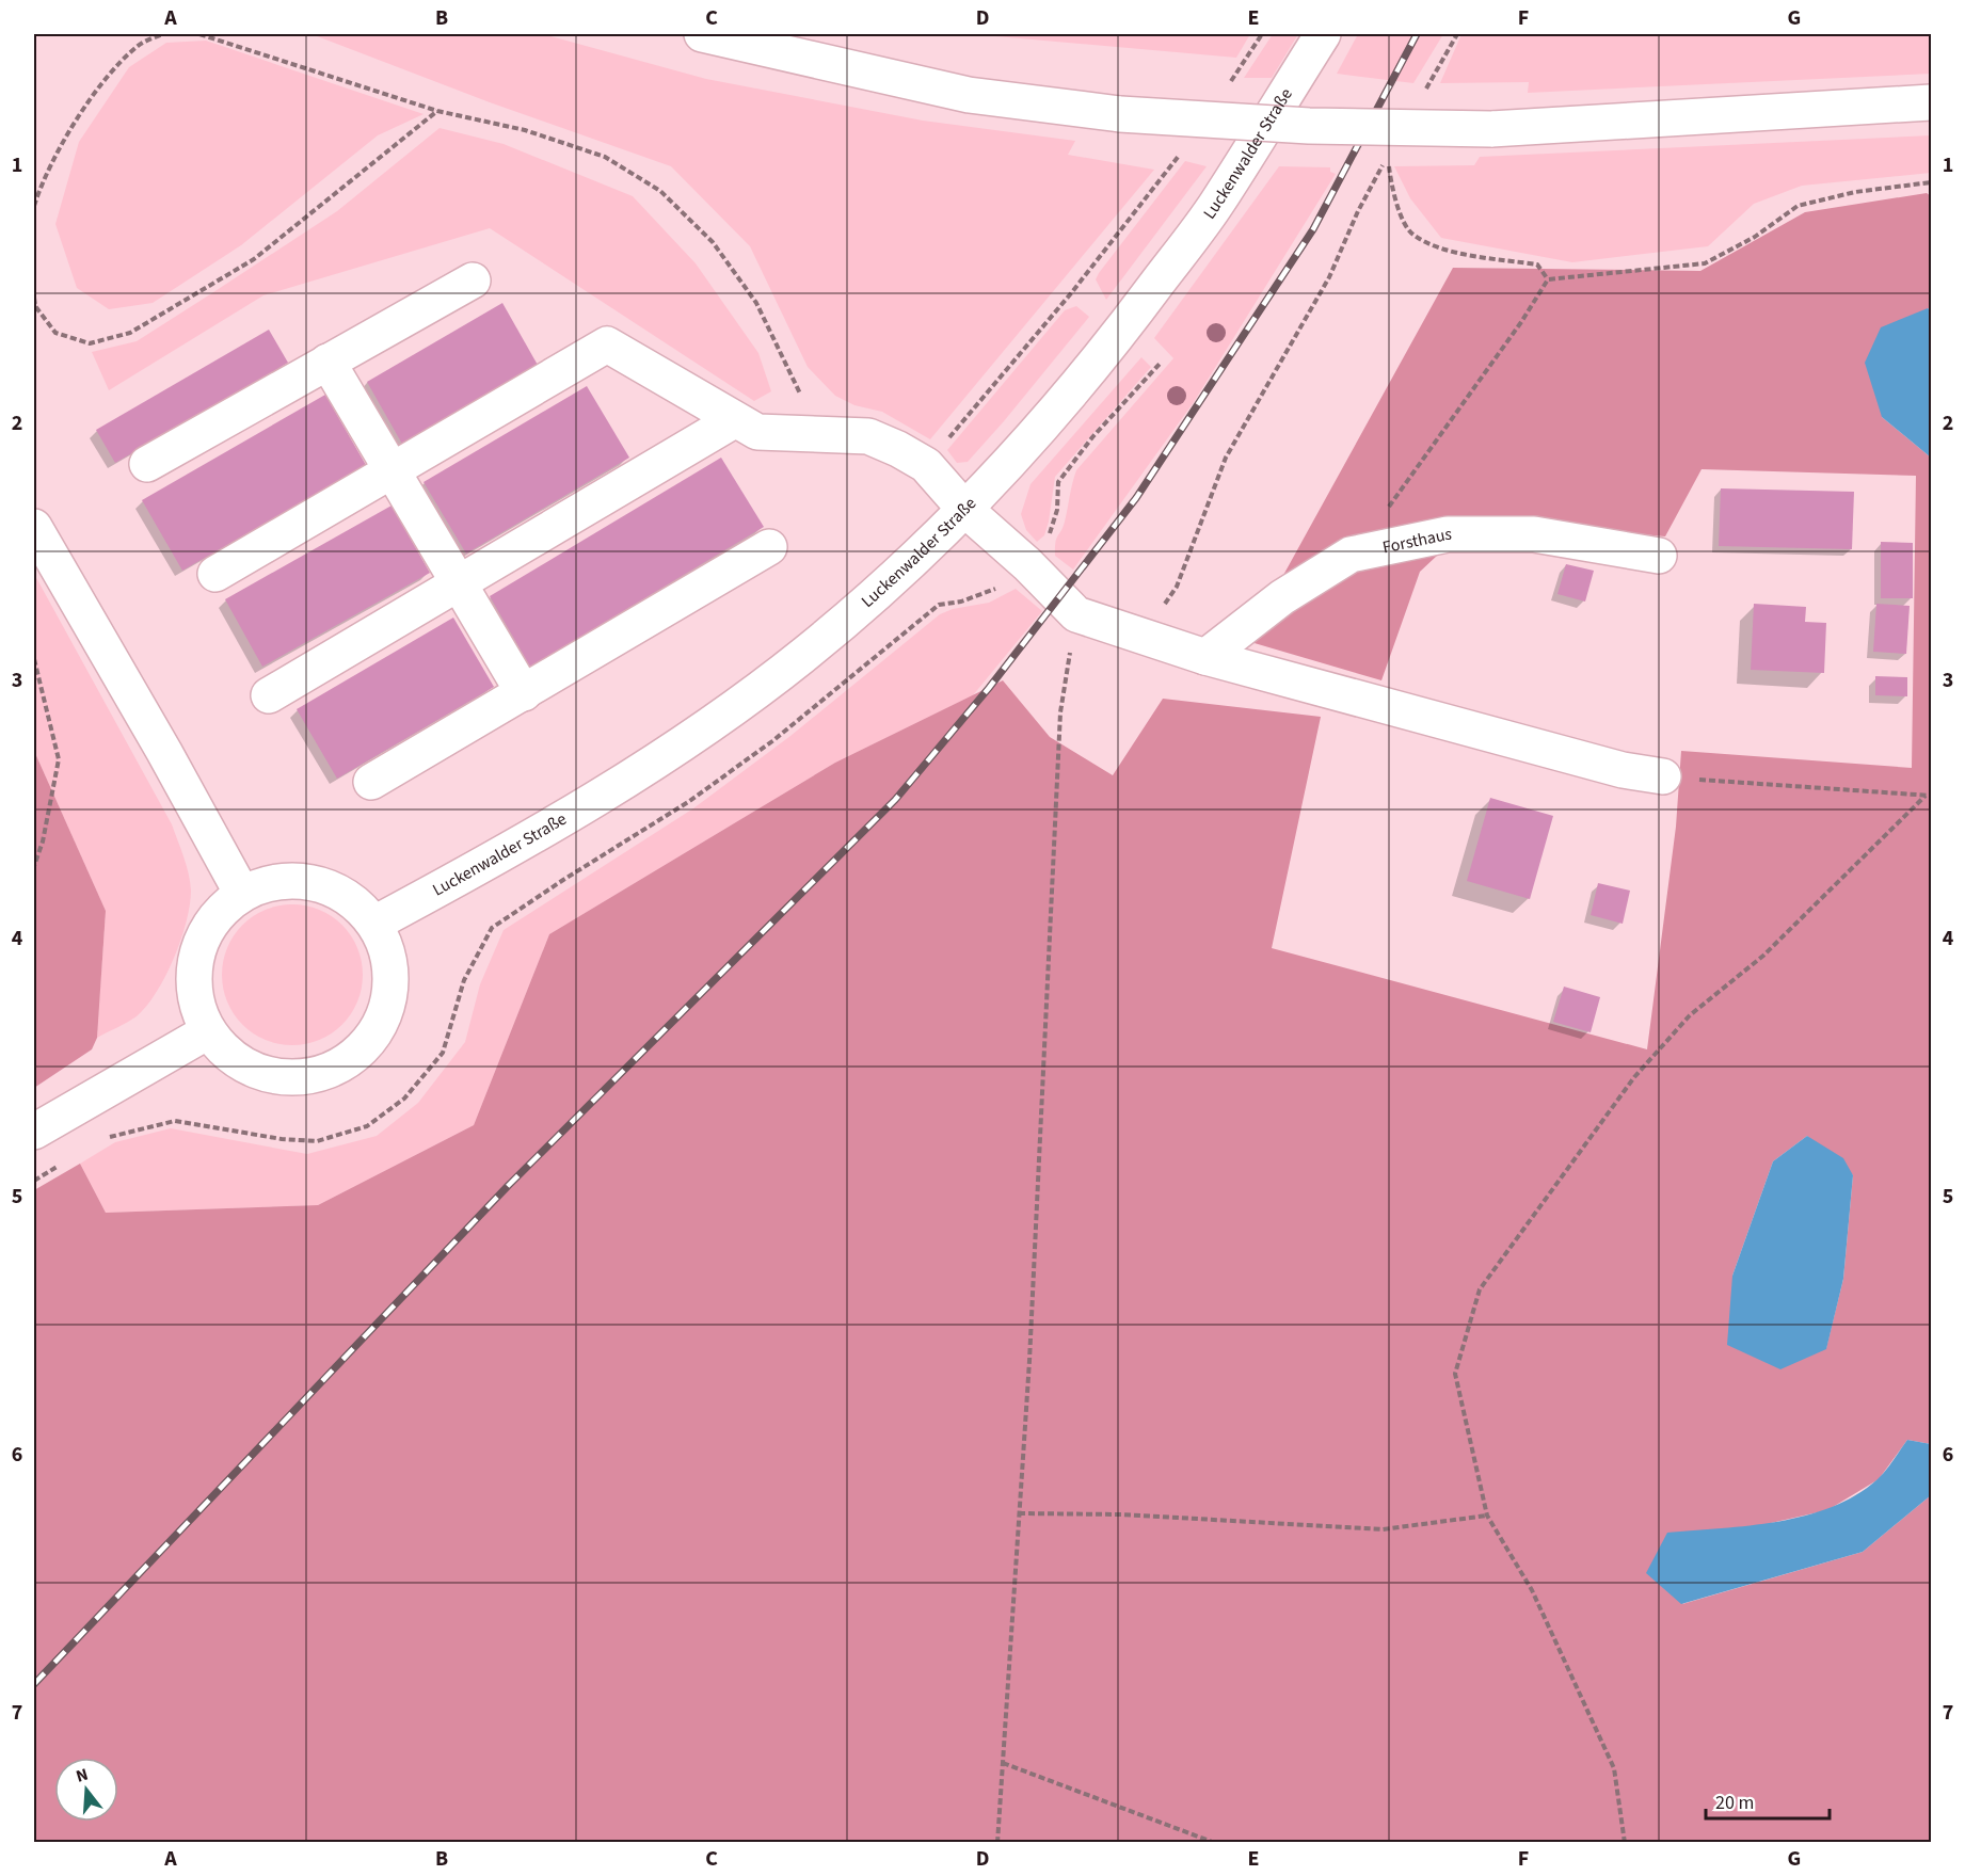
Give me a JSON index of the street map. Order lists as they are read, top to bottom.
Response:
{
  "streets": {
    "main road": ["Luckenwalder Straße", "Forsthaus"]
  },
  "scale_bar": "20 m",
  "north": "top",
  "grid": {
    "columns": [
      "A",
      "B",
      "C",
      "D",
      "E",
      "F",
      "G"
    ],
    "rows": [
      "1",
      "2",
      "3",
      "4",
      "5",
      "6",
      "7"
    ]
  }
}
